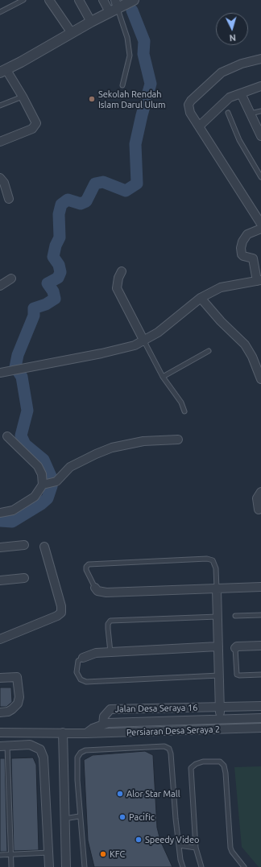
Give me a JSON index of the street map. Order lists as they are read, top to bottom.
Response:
{
  "streets": {
    "street": ["Jalan Desa Seraya 16", "Persiaran Desa Seraya 2"]
  },
  "crossings": [
    ["Jalan Desa Seraya 16", "Persiaran Desa Seraya 2"]
  ],
  "places": [
    "Sekolah Rendah Islam Darul Ulum",
    "Alor Star Mall",
    "Pacific",
    "Speedy Video",
    "KFC"
  ],
  "north": "bottom"
}
